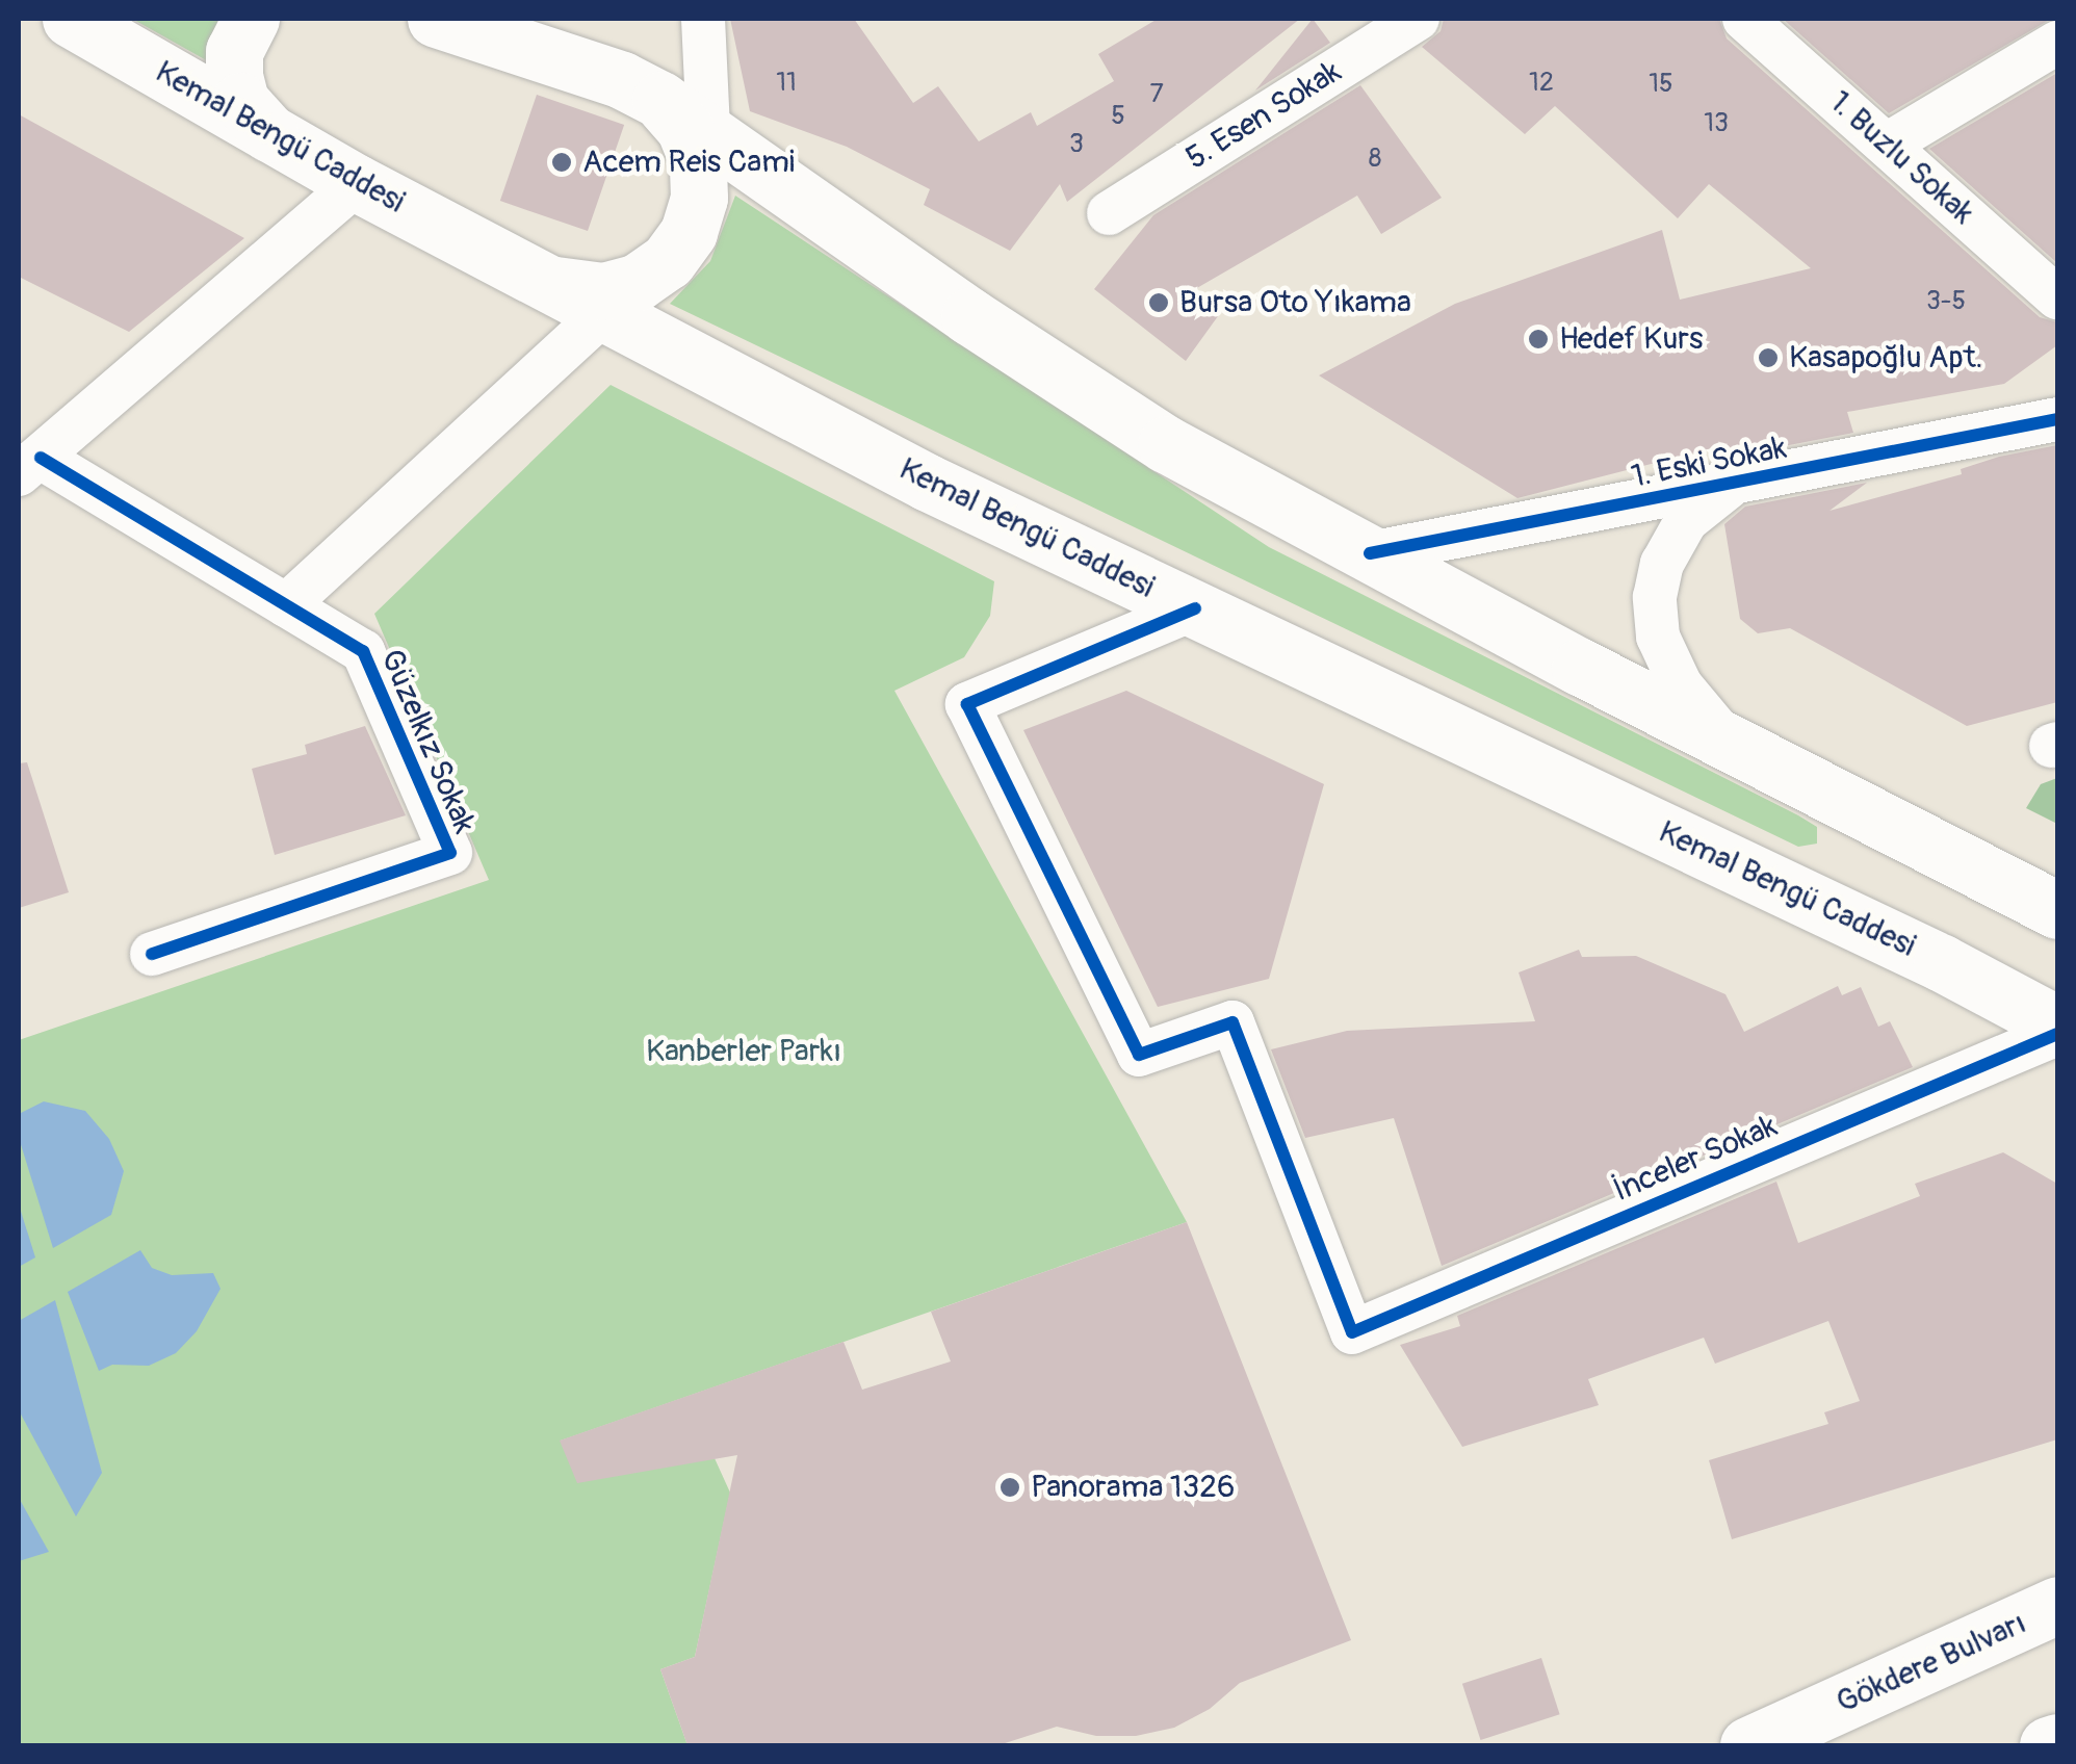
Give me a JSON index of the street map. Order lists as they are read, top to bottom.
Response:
{
  "streets": {
    "main road": ["Kemal Bengü Caddesi", "Gökdere Bulvarı"],
    "street": [
      "5. Esen Sokak",
      "1. Buzlu Sokak",
      "1. Eski Sokak",
      "Güzelkız Sokak",
      "İnceler Sokak"
    ]
  },
  "crossings": [
    ["Kemal Bengü Caddesi", "Güzelkız Sokak"],
    ["Kemal Bengü Caddesi", "İnceler Sokak"]
  ],
  "parks": ["Kanberler Parkı"],
  "places": [
    "Acem Reis Cami",
    "Bursa Oto Yıkama",
    "Hedef Kurs",
    "Kasapoğlu Apt.",
    "Panorama 1326"
  ],
  "house_numbers": [
    "11",
    "12",
    "15",
    "7",
    "5",
    "13",
    "3",
    "8",
    "3-5"
  ]
}
